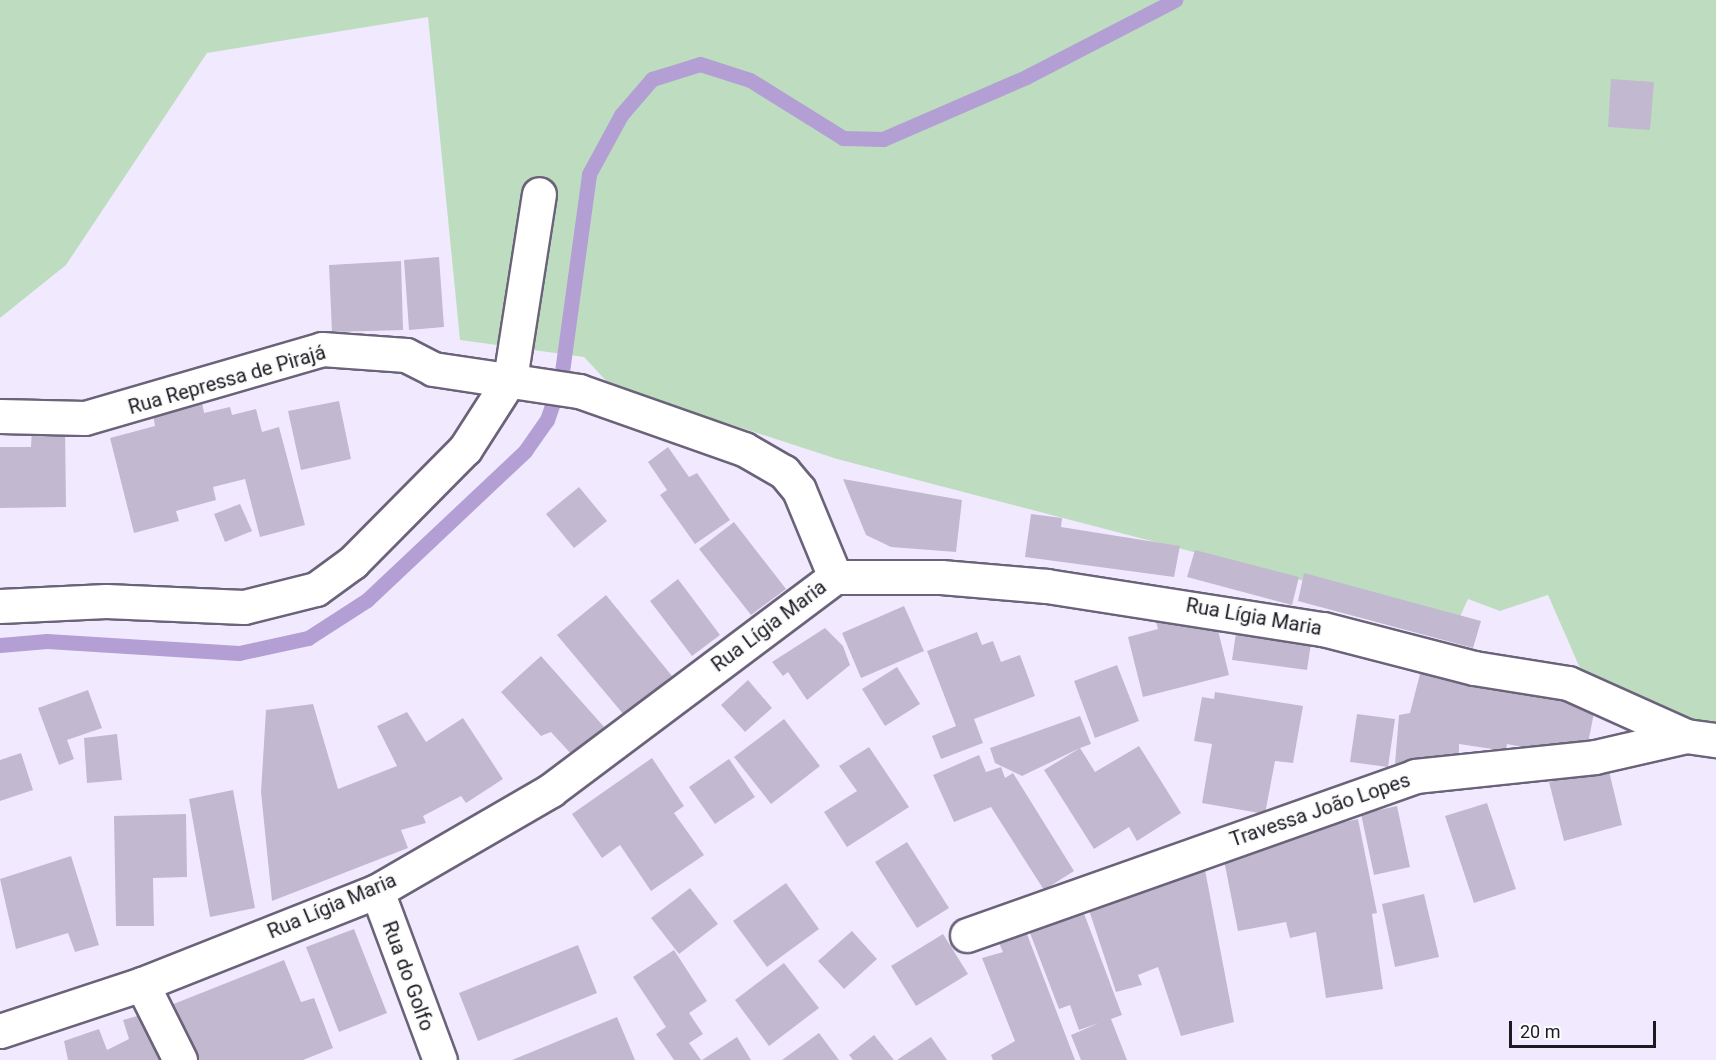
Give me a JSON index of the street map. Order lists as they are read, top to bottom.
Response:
{
  "streets": {
    "street": [
      "Rua Repressa de Pirajá",
      "Rua Lígia Maria",
      "Travessa João Lopes",
      "Rua do Golfo"
    ]
  },
  "crossings": [
    ["Rua Repressa de Pirajá", "Rua Lígia Maria"],
    ["Rua Lígia Maria", "Travessa João Lopes"],
    ["Rua Lígia Maria", "Rua do Golfo"]
  ],
  "scale_bar": "20 m"
}
